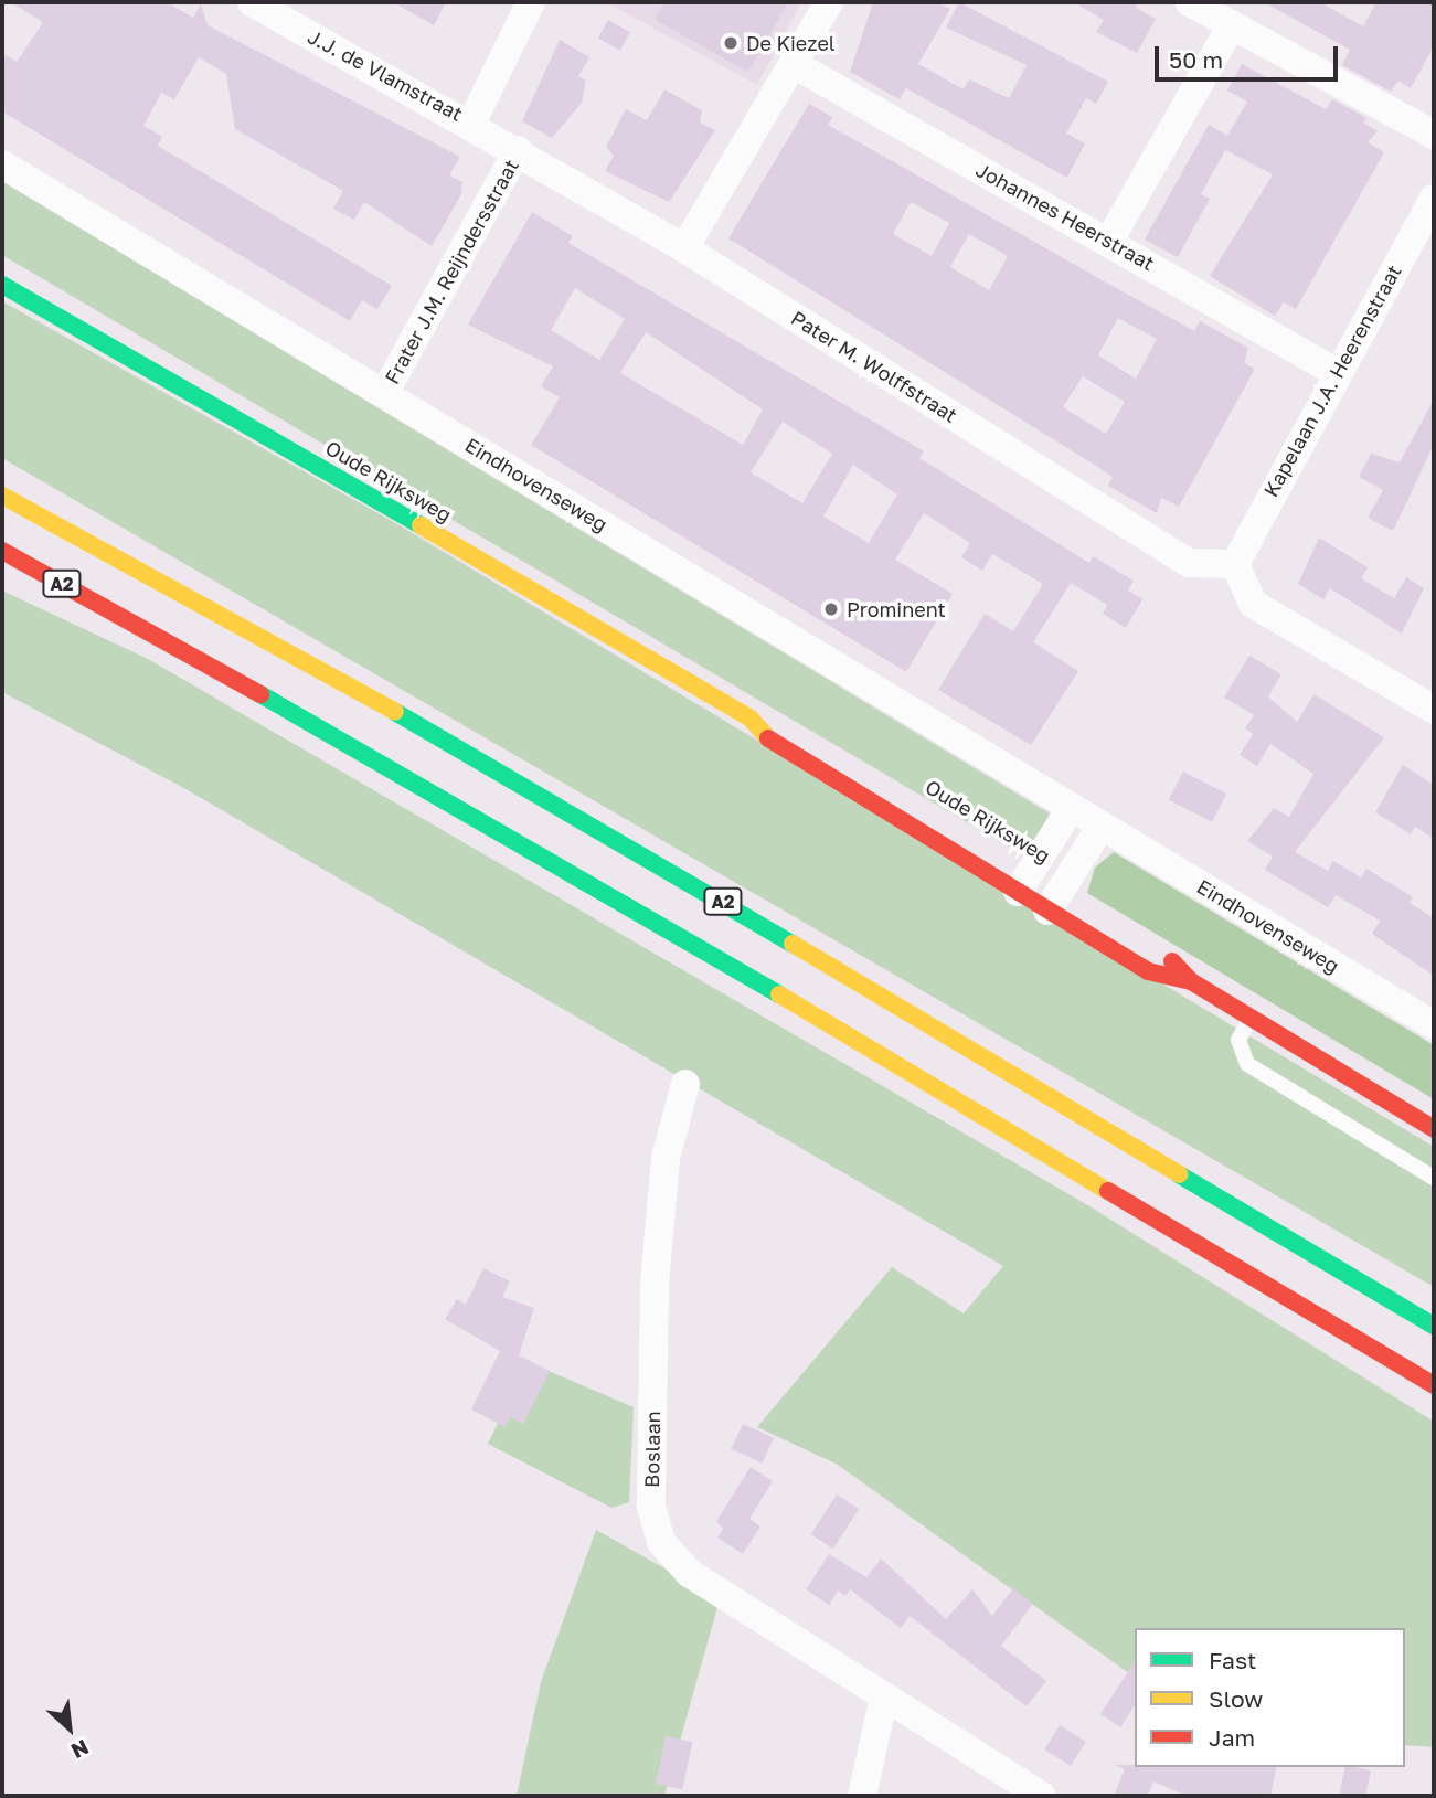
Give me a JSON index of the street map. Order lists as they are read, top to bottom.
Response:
{
  "streets": {
    "main road": ["Oude Rijksweg", "A2"],
    "street": [
      "J.J. de Vlamstraat",
      "Johannes Heerstraat",
      "Frater J.M. Reijndersstraat",
      "Pater M. Wolffstraat",
      "Kapelaan J.A. Heerenstraat",
      "Eindhovenseweg",
      "Boslaan"
    ]
  },
  "crossings": [
    ["J.J. de Vlamstraat", "Frater J.M. Reijndersstraat"],
    ["J.J. de Vlamstraat", "Pater M. Wolffstraat"],
    ["Johannes Heerstraat", "Kapelaan J.A. Heerenstraat"],
    ["Frater J.M. Reijndersstraat", "Pater M. Wolffstraat"],
    ["Frater J.M. Reijndersstraat", "Eindhovenseweg"],
    ["Pater M. Wolffstraat", "Kapelaan J.A. Heerenstraat"]
  ],
  "places": ["De Kiezel", "Prominent"],
  "legend": ["Fast", "Slow", "Jam"],
  "scale_bar": "50 m",
  "north": "bottom right"
}
